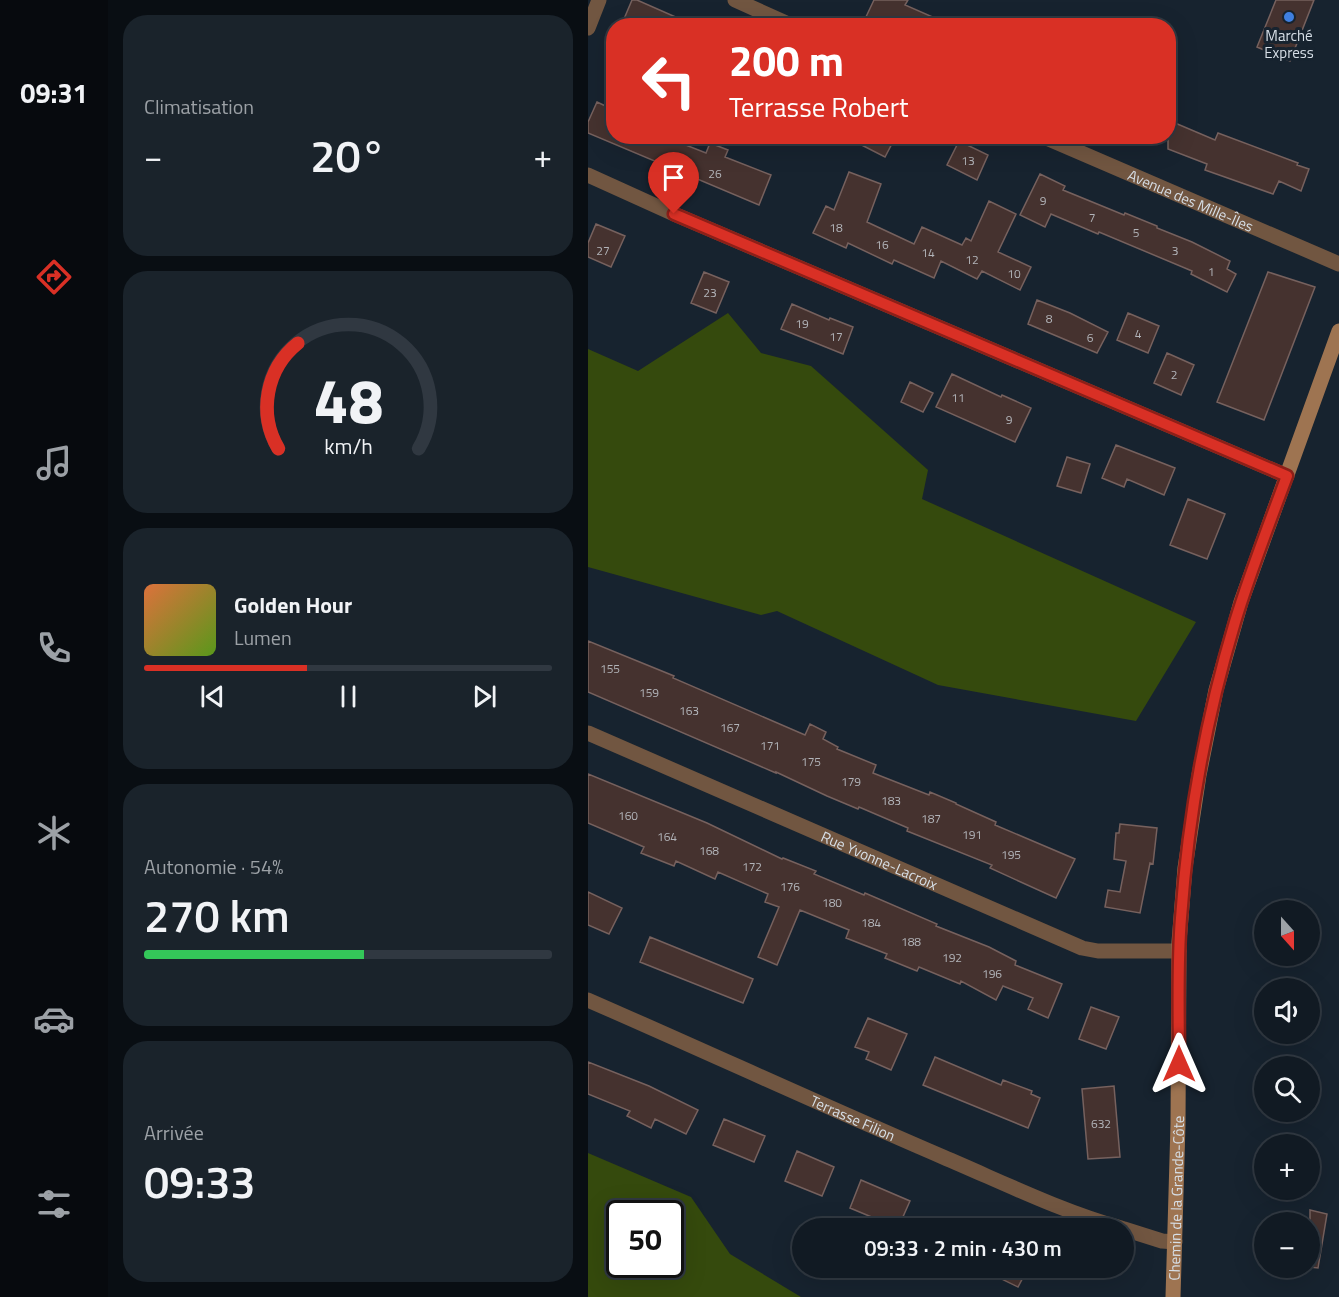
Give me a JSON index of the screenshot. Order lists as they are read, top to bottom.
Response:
{
  "streets": {
    "main road": ["Chemin de la Grande-Côte"],
    "street": ["Avenue des Mille-Îles", "Rue Yvonne-Lacroix", "Terrasse Filion"]
  },
  "crossings": [
    ["Rue Yvonne-Lacroix", "Chemin de la Grande-Côte"],
    ["Terrasse Filion", "Chemin de la Grande-Côte"]
  ],
  "places": ["Marché Express"],
  "house_numbers": [
    "13",
    "26",
    "9",
    "7",
    "18",
    "5",
    "16",
    "27",
    "3",
    "14",
    "12",
    "1",
    "10",
    "23",
    "8",
    "19",
    "4",
    "17",
    "6",
    "2",
    "11",
    "9",
    "155",
    "159",
    "163",
    "167",
    "171",
    "175",
    "179",
    "183",
    "160",
    "187",
    "191",
    "164",
    "168",
    "195",
    "172",
    "176",
    "180",
    "184",
    "188",
    "192",
    "196",
    "632"
  ],
  "north": "bottom",
  "page": {
    "tabs": "09:31",
    "tile": [
      "Climatisation",
      ["Autonomie · 54%", "270 km"],
      ["Arrivée", "09:33"]
    ],
    "turn": ["200 m", "Terrasse Robert"],
    "heat": ["−", "20°", "+"],
    "song": ["Golden Hour", "Lumen"],
    "map_buttons": ["+", "−"],
    "limit": "50",
    "trip": "09:33 · 2 min · 430 m",
    "gauge": ["48", "km/h"]
  }
}
